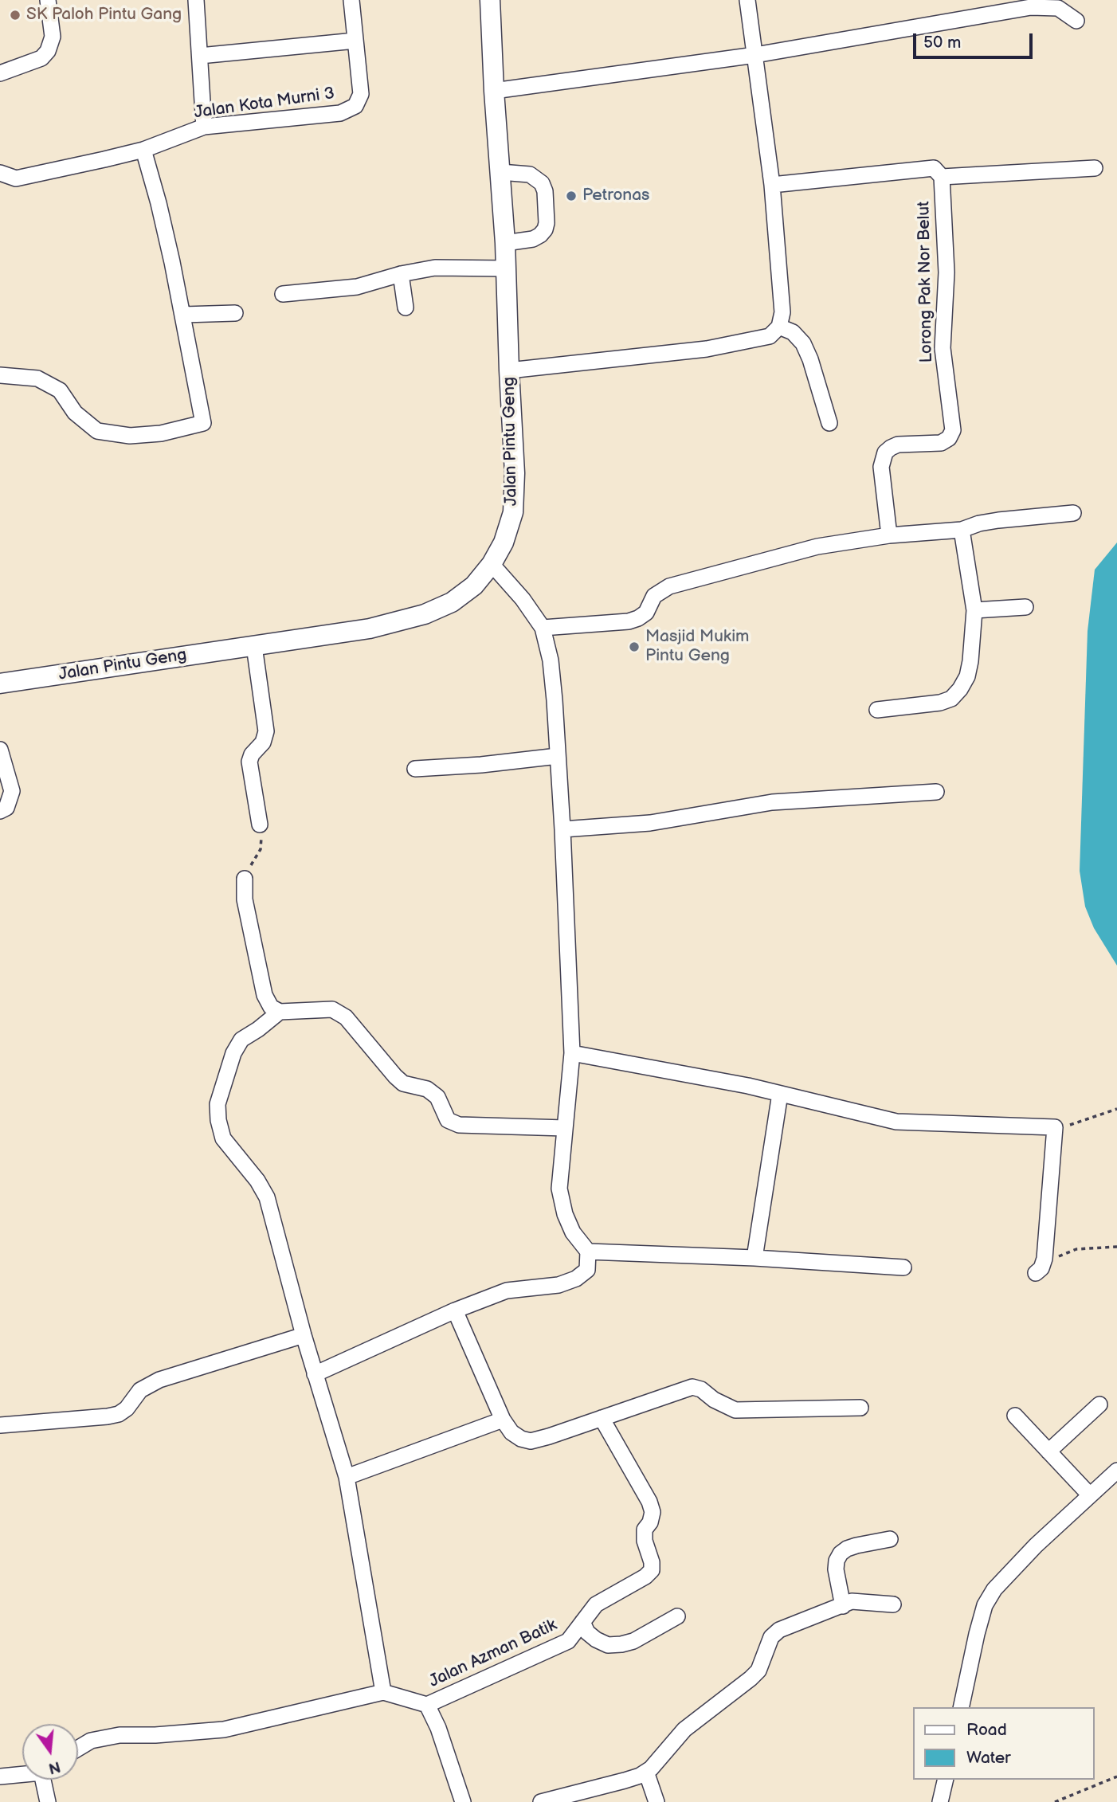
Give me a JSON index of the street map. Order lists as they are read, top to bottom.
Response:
{
  "streets": {
    "main road": ["Jalan Pintu Geng"],
    "street": ["Jalan Kota Murni 3", "Lorong Pak Nor Belut", "Jalan Azman Batik"]
  },
  "places": ["SK Paloh Pintu Gang", "Petronas", "Masjid Mukim Pintu Geng"],
  "legend": ["Road", "Water"],
  "scale_bar": "50 m",
  "north": "bottom"
}
